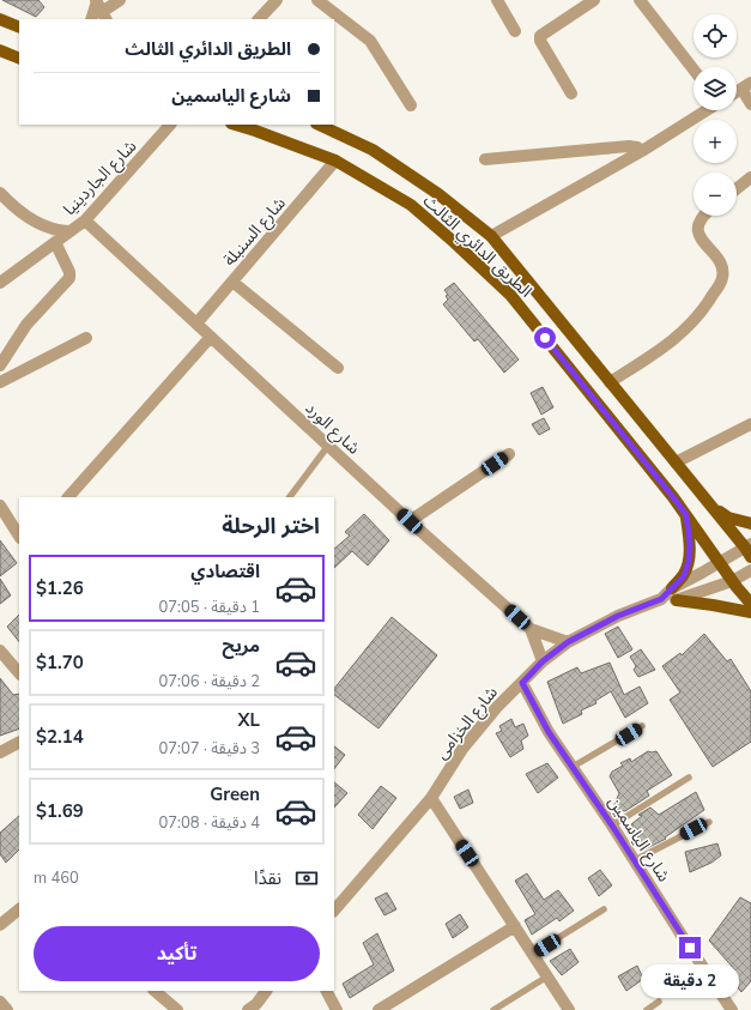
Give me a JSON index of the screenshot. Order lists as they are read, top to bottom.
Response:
{
  "streets": {
    "main road": ["الطريق الدائري الثالث"],
    "street": [
      "شارع الجاردينيا",
      "شارع السنبلة",
      "شارع الورد",
      "شارع الخزامى",
      "شارع الياسمين"
    ]
  },
  "crossings": [
    ["شارع الجاردينيا", "شارع الورد"],
    ["شارع السنبلة", "الطريق الدائري الثالث"],
    ["شارع السنبلة", "شارع الورد"],
    ["شارع الورد", "شارع الخزامى"],
    ["شارع الخزامى", "شارع الياسمين"]
  ],
  "page": {
    "map_buttons": ["+", "−"],
    "banner": ["الطريق الدائري الثالث", "شارع الياسمين"],
    "heading": "اختر الرحلة",
    "list": [
      {
        "name": "اقتصادي",
        "note": "1 دقيقة · 07:05",
        "value": "$1.26"
      },
      {
        "name": "مريح",
        "note": "2 دقيقة · 07:06",
        "value": "$1.70"
      },
      {
        "name": "XL",
        "note": "3 دقيقة · 07:07",
        "value": "$2.14"
      },
      {
        "name": "Green",
        "note": "4 دقيقة · 07:08",
        "value": "$1.69"
      }
    ],
    "pay": ["نقدًا", "460 m"],
    "buttons": "تأكيد",
    "bubble": "2 دقيقة"
  }
}
